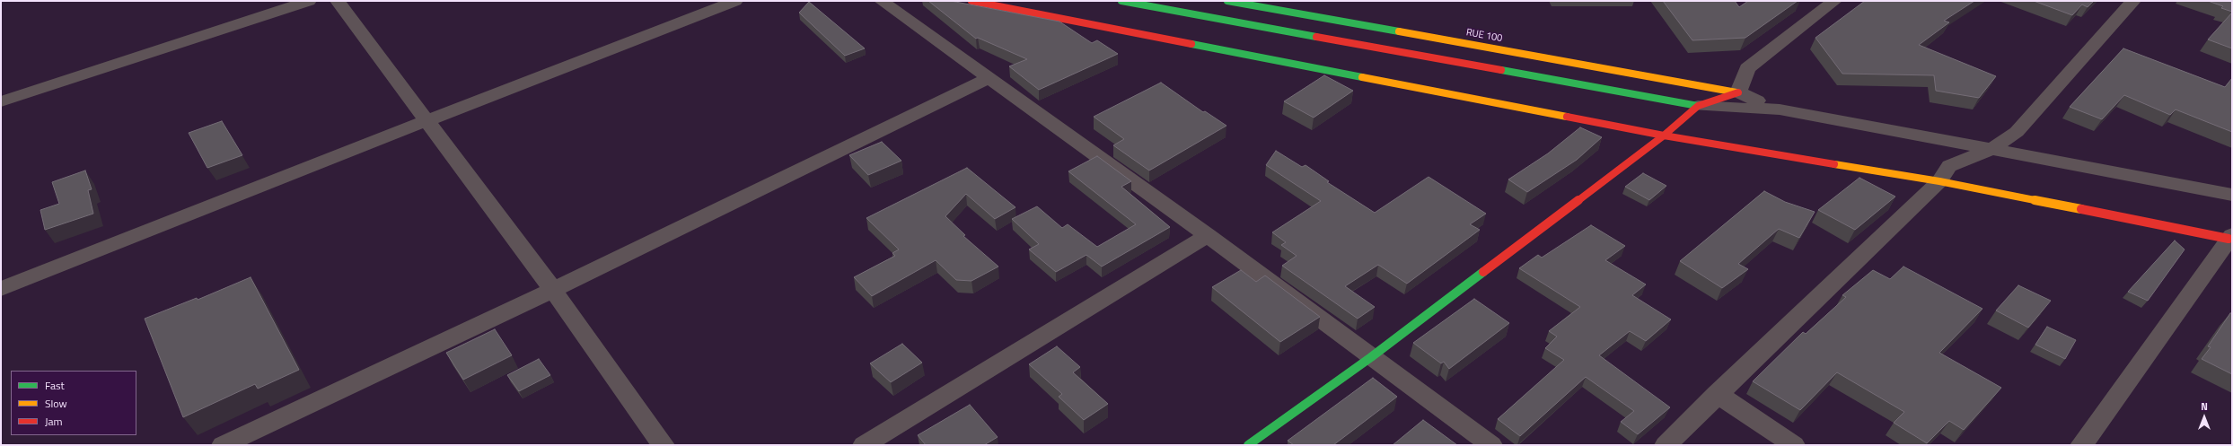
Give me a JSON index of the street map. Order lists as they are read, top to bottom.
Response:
{
  "streets": {
    "street": ["RUE 100"]
  },
  "legend": ["Fast", "Slow", "Jam"],
  "north": "top"
}
